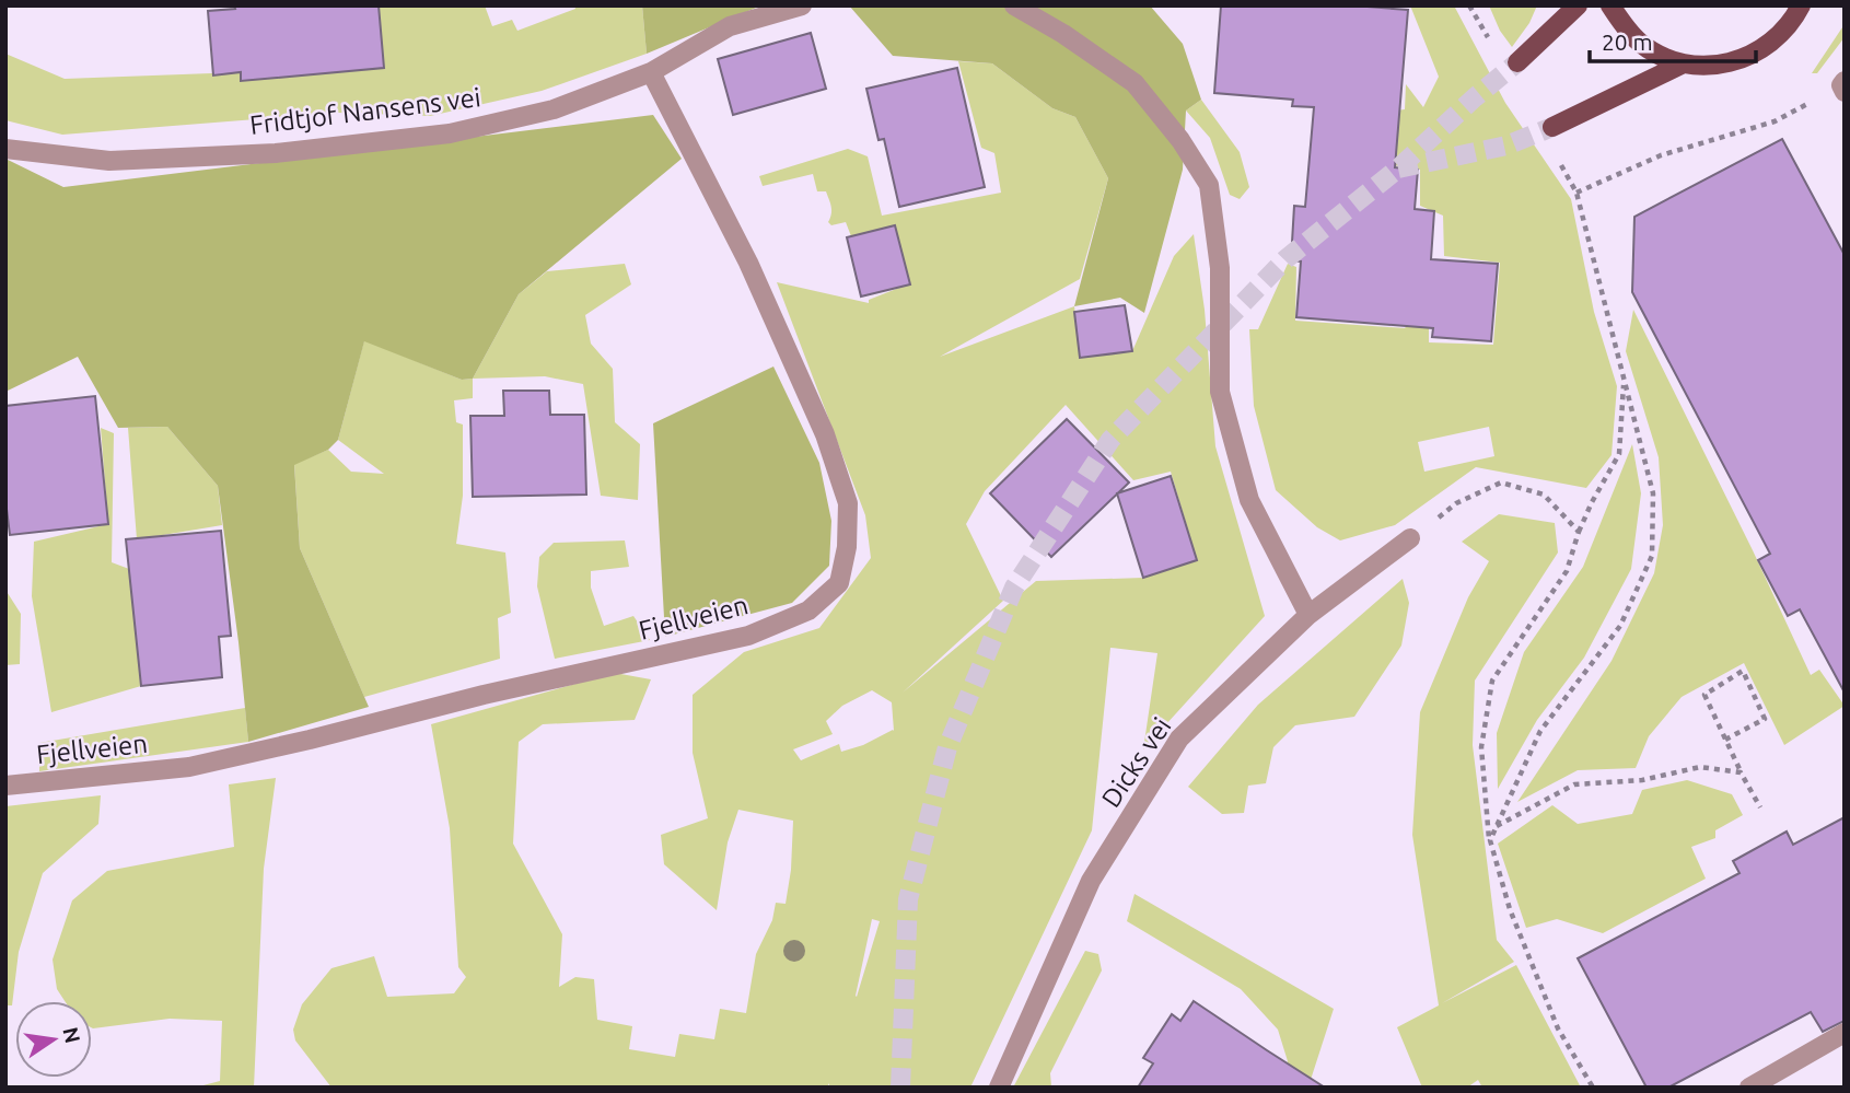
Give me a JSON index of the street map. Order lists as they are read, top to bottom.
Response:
{
  "streets": {
    "street": ["Fridtjof Nansens vei", "Fjellveien", "Dicks vei"]
  },
  "crossings": [
    ["Fridtjof Nansens vei", "Fjellveien"]
  ],
  "scale_bar": "20 m",
  "north": "right"
}
